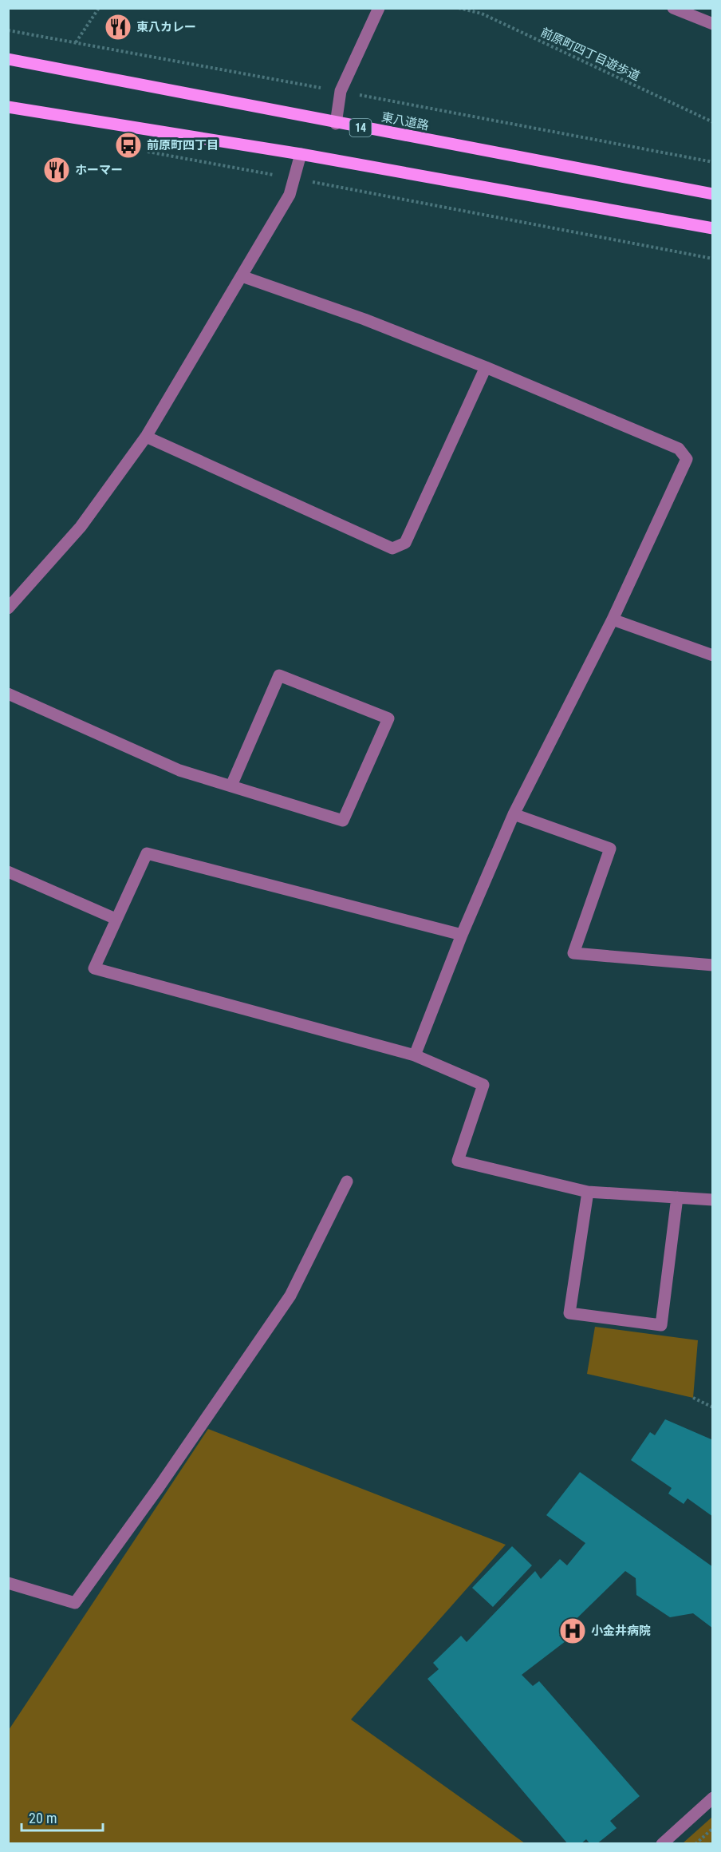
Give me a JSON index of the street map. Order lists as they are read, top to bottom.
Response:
{
  "streets": {
    "main road": ["東八道路", "14"],
    "path": ["前原町四丁目遊歩道"]
  },
  "places": {
    "restaurant": ["東八カレー", "ホーマー"],
    "bus stop": ["前原町四丁目"],
    "hospital": ["小金井病院"]
  },
  "scale_bar": "20 m"
}
